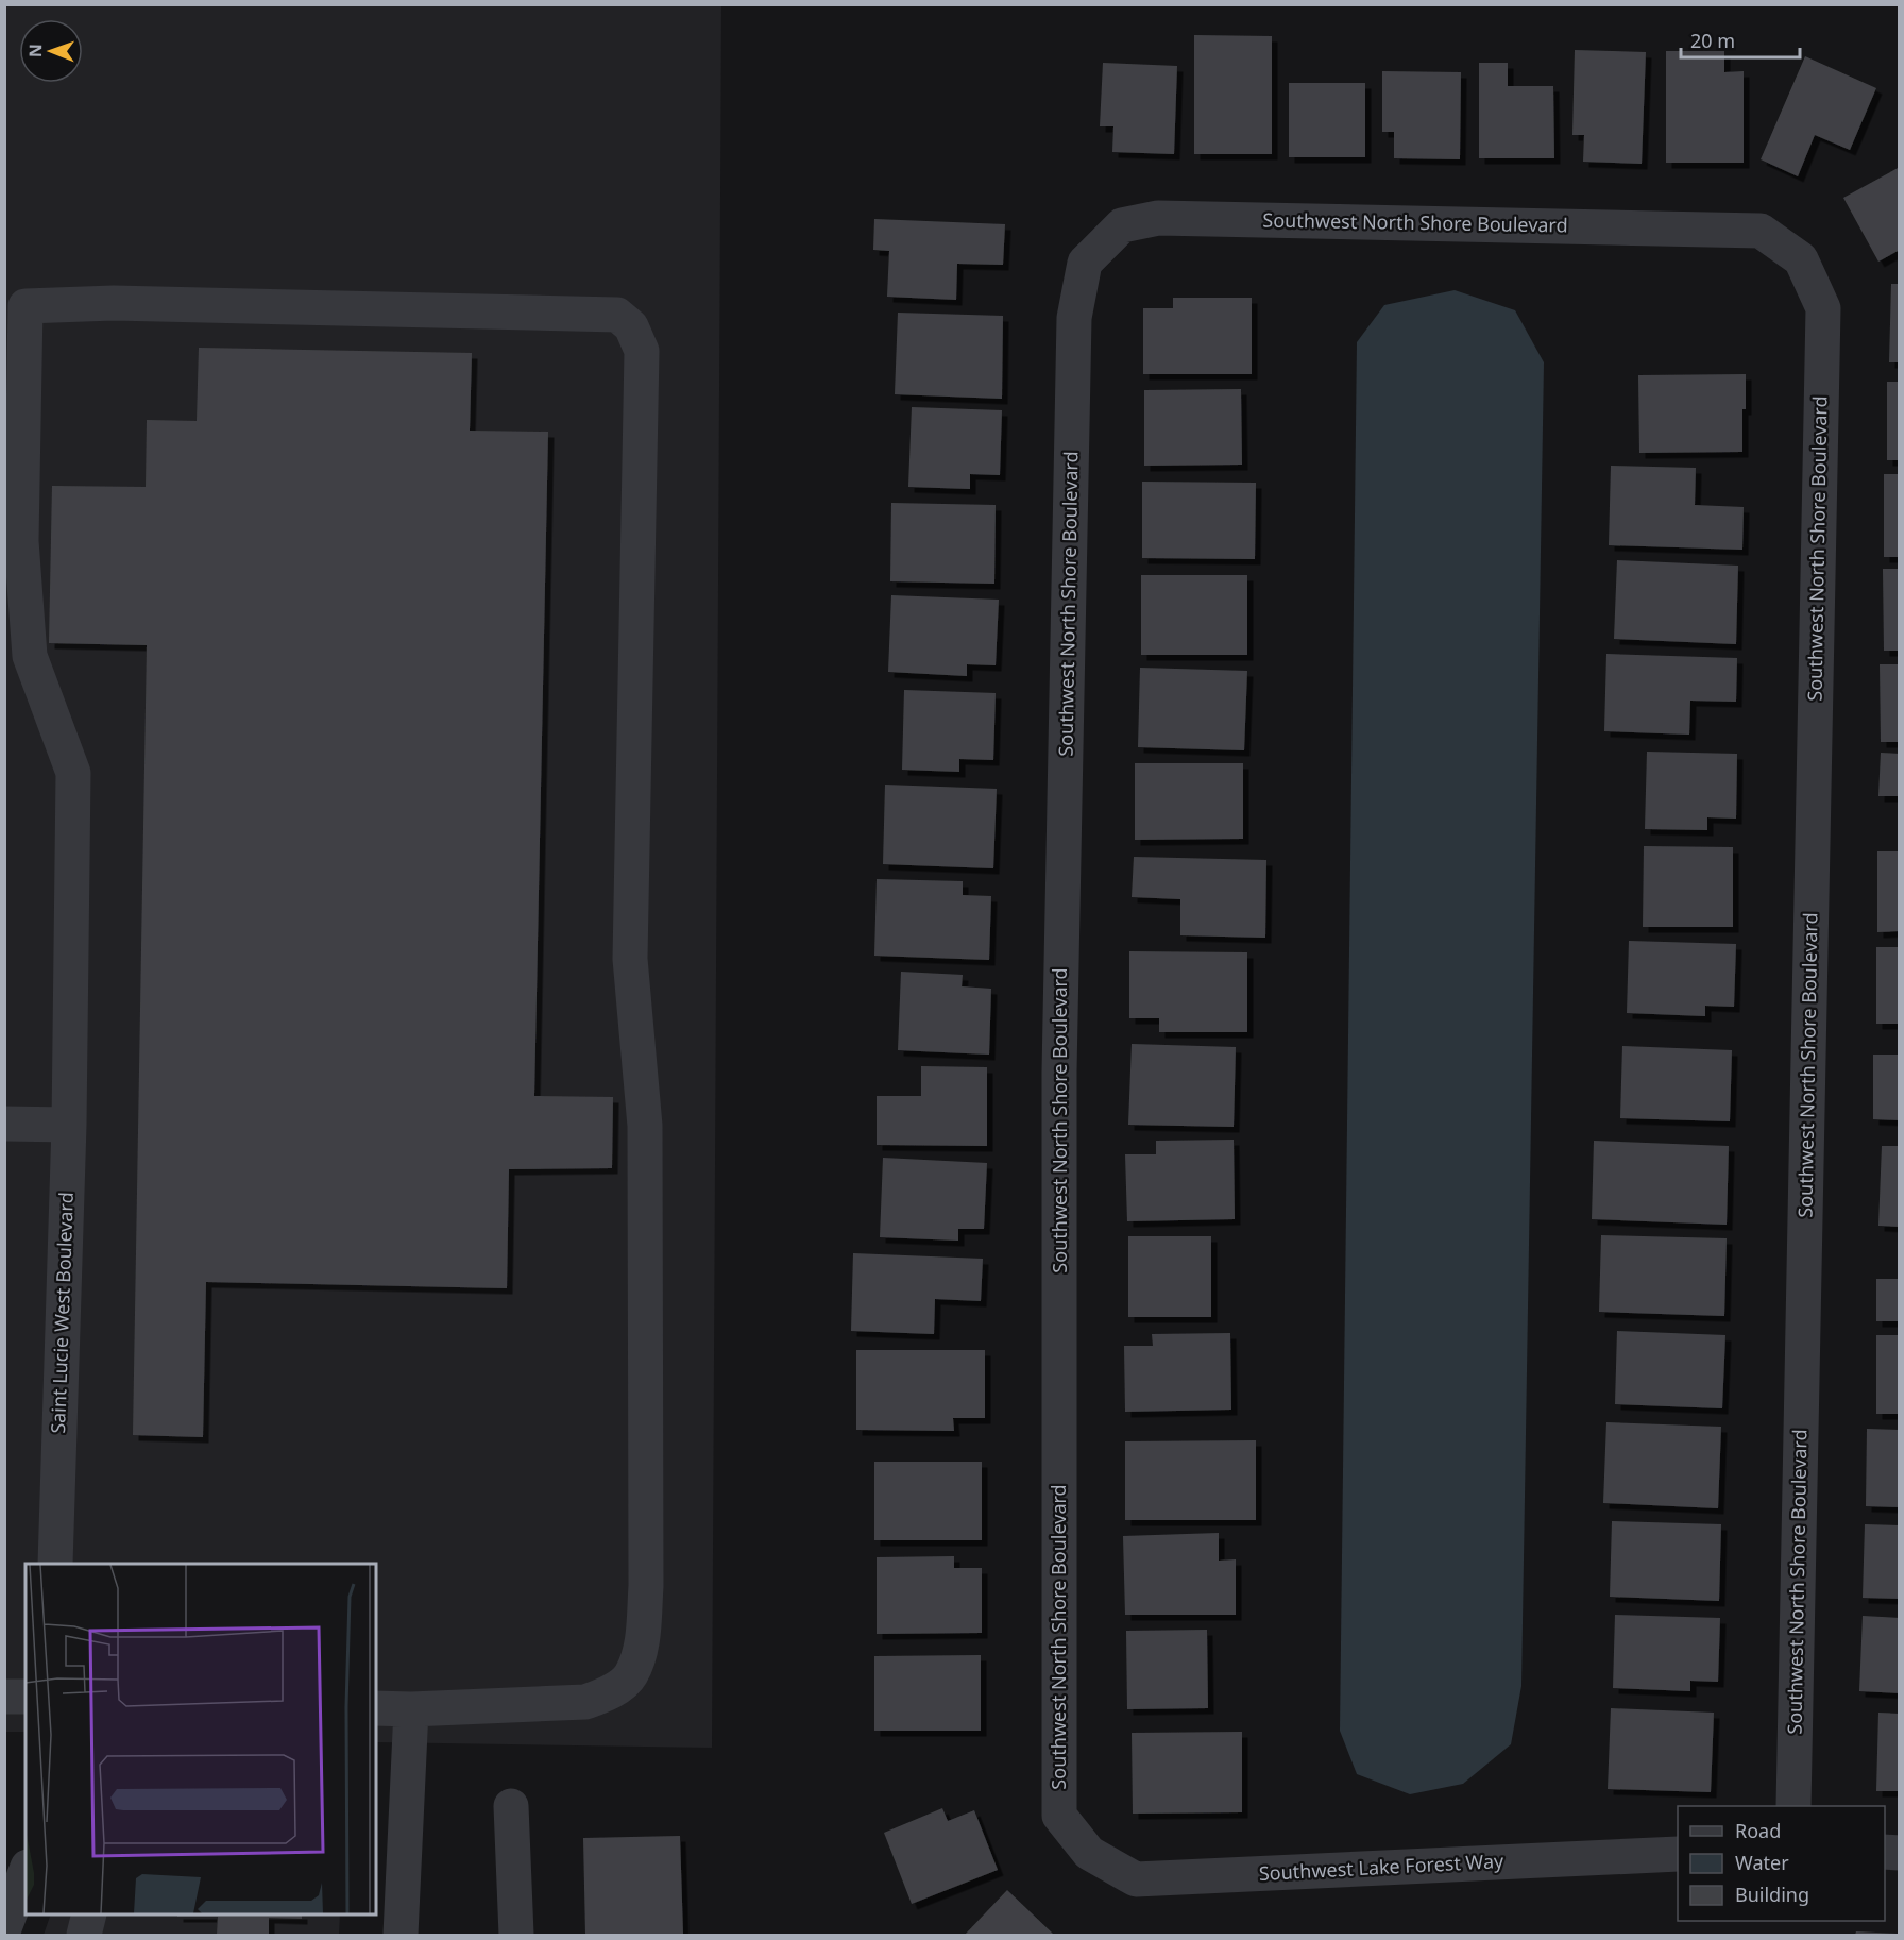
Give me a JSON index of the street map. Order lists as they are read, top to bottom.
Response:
{
  "streets": {
    "street": ["Southwest North Shore Boulevard", "Saint Lucie West Boulevard", "Southwest Lake Forest Way"]
  },
  "crossings": [
    ["Southwest North Shore Boulevard", "Southwest Lake Forest Way"]
  ],
  "legend": ["Road", "Water", "Building"],
  "scale_bar": "20 m",
  "north": "left"
}
